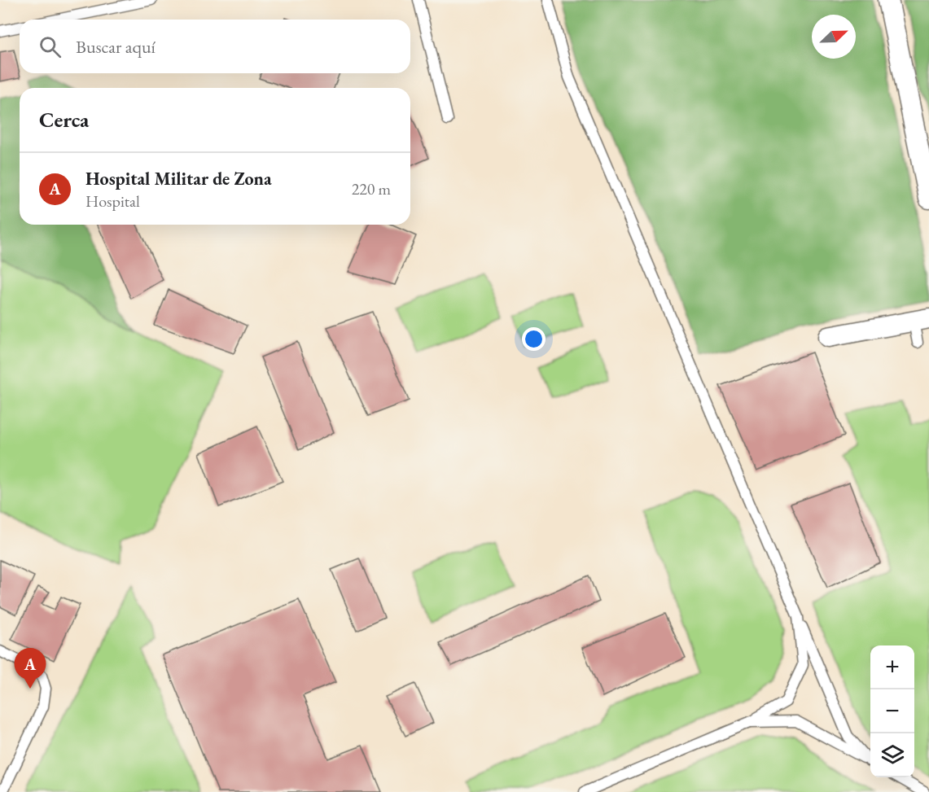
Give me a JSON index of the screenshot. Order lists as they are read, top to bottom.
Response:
{
  "north": "top right",
  "page": {
    "search": "Buscar aquí",
    "heading": "Cerca",
    "list": [
      {
        "mark": "A",
        "name": "Hospital Militar de Zona",
        "note": "Hospital",
        "value": "220 m"
      }
    ],
    "map_buttons": ["+", "−"],
    "pins": "A"
  }
}
